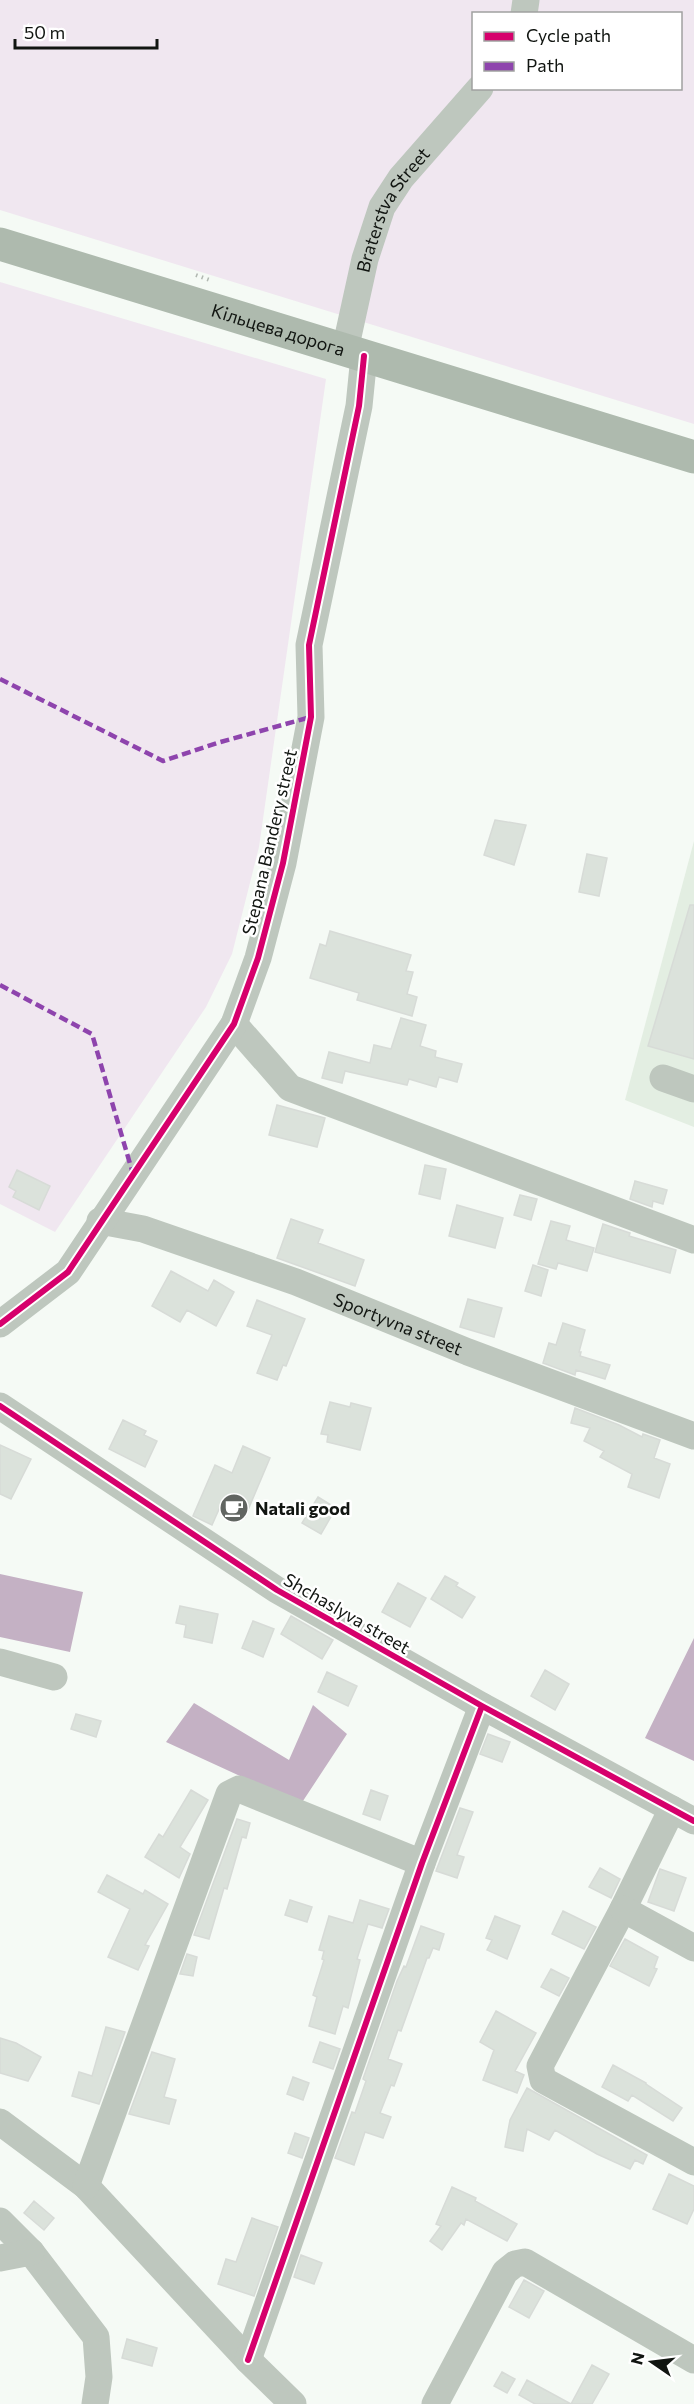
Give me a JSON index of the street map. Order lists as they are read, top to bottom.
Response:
{
  "streets": {
    "highway": ["Кільцева дорога"],
    "street": [
      "Braterstva Street",
      "Stepana Bandery street",
      "Sportyvna street",
      "Shchaslyva street"
    ]
  },
  "crossings": [
    ["Braterstva Street", "Кільцева дорога"],
    ["Braterstva Street", "Stepana Bandery street"],
    ["Кільцева дорога", "Stepana Bandery street"],
    ["Stepana Bandery street", "Sportyvna street"]
  ],
  "places": {
    "cafe": ["Natali good"]
  },
  "legend": ["Cycle path", "Path"],
  "scale_bar": "50 m",
  "north": "left"
}
